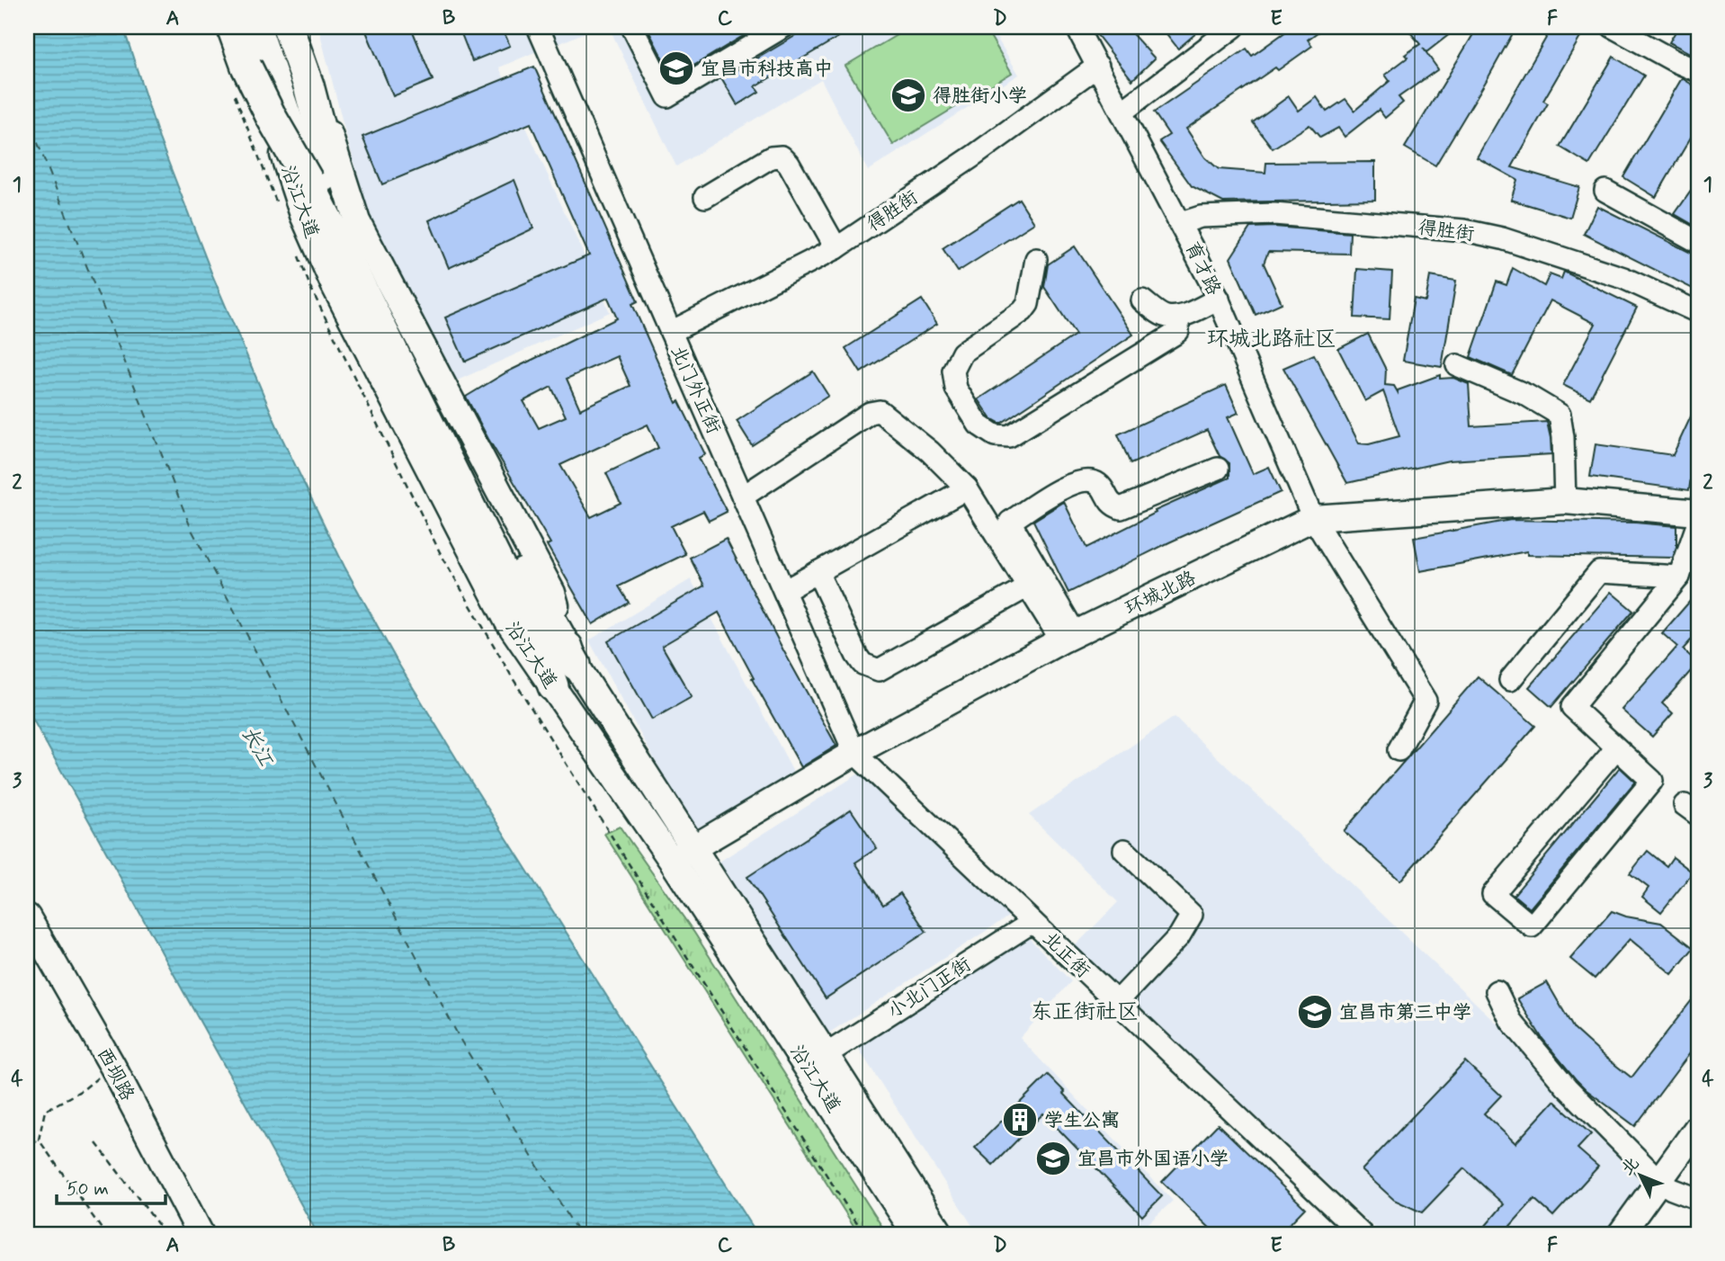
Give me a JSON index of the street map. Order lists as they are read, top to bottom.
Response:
{
  "streets": {
    "main road": ["沿江大道", "环城北路", "西坝路"],
    "street": [
      "得胜街",
      "育才路",
      "北门外正街",
      "北正街",
      "小北门正街"
    ]
  },
  "crossings": [
    ["沿江大道", "环城北路"],
    ["沿江大道", "小北门正街"],
    ["得胜街", "育才路"],
    ["得胜街", "北门外正街"],
    ["育才路", "环城北路"],
    ["北门外正街", "环城北路"],
    ["北门外正街", "北正街"],
    ["环城北路", "北正街"],
    ["北正街", "小北门正街"]
  ],
  "districts": ["环城北路社区", "东正街社区"],
  "water": ["长江"],
  "places": {
    "school or university": [
      "宜昌市科技高中",
      "得胜街小学",
      "宜昌市第三中学",
      "宜昌市外国语小学"
    ],
    "building": ["学生公寓"]
  },
  "scale_bar": "50 m",
  "north": "top left",
  "grid": {
    "columns": [
      "A",
      "B",
      "C",
      "D",
      "E",
      "F"
    ],
    "rows": [
      "1",
      "2",
      "3",
      "4"
    ]
  }
}
